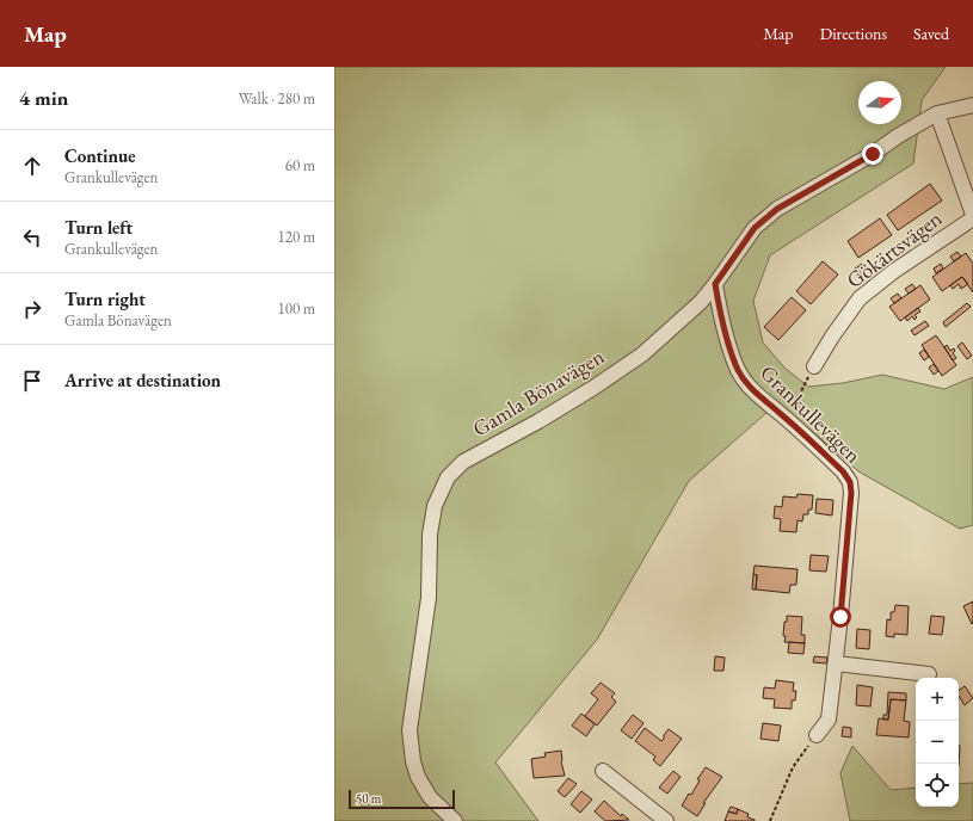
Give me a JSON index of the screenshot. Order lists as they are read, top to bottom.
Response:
{
  "streets": {
    "street": ["Gökärtsvägen", "Gamla Bönavägen", "Grankullevägen"]
  },
  "crossings": [
    ["Gamla Bönavägen", "Grankullevägen"]
  ],
  "scale_bar": "50 m",
  "north": "right",
  "page": {
    "header": "Map",
    "nav": ["Map", "Directions", "Saved"],
    "heading": ["4 min", "Walk · 280 m"],
    "list": [
      ["Continue", "Grankullevägen", "60 m"],
      ["Turn left", "Grankullevägen", "120 m"],
      ["Turn right", "Gamla Bönavägen", "100 m"],
      "Arrive at destination"
    ],
    "map_buttons": ["+", "−"],
    "scale": "50 m"
  }
}
